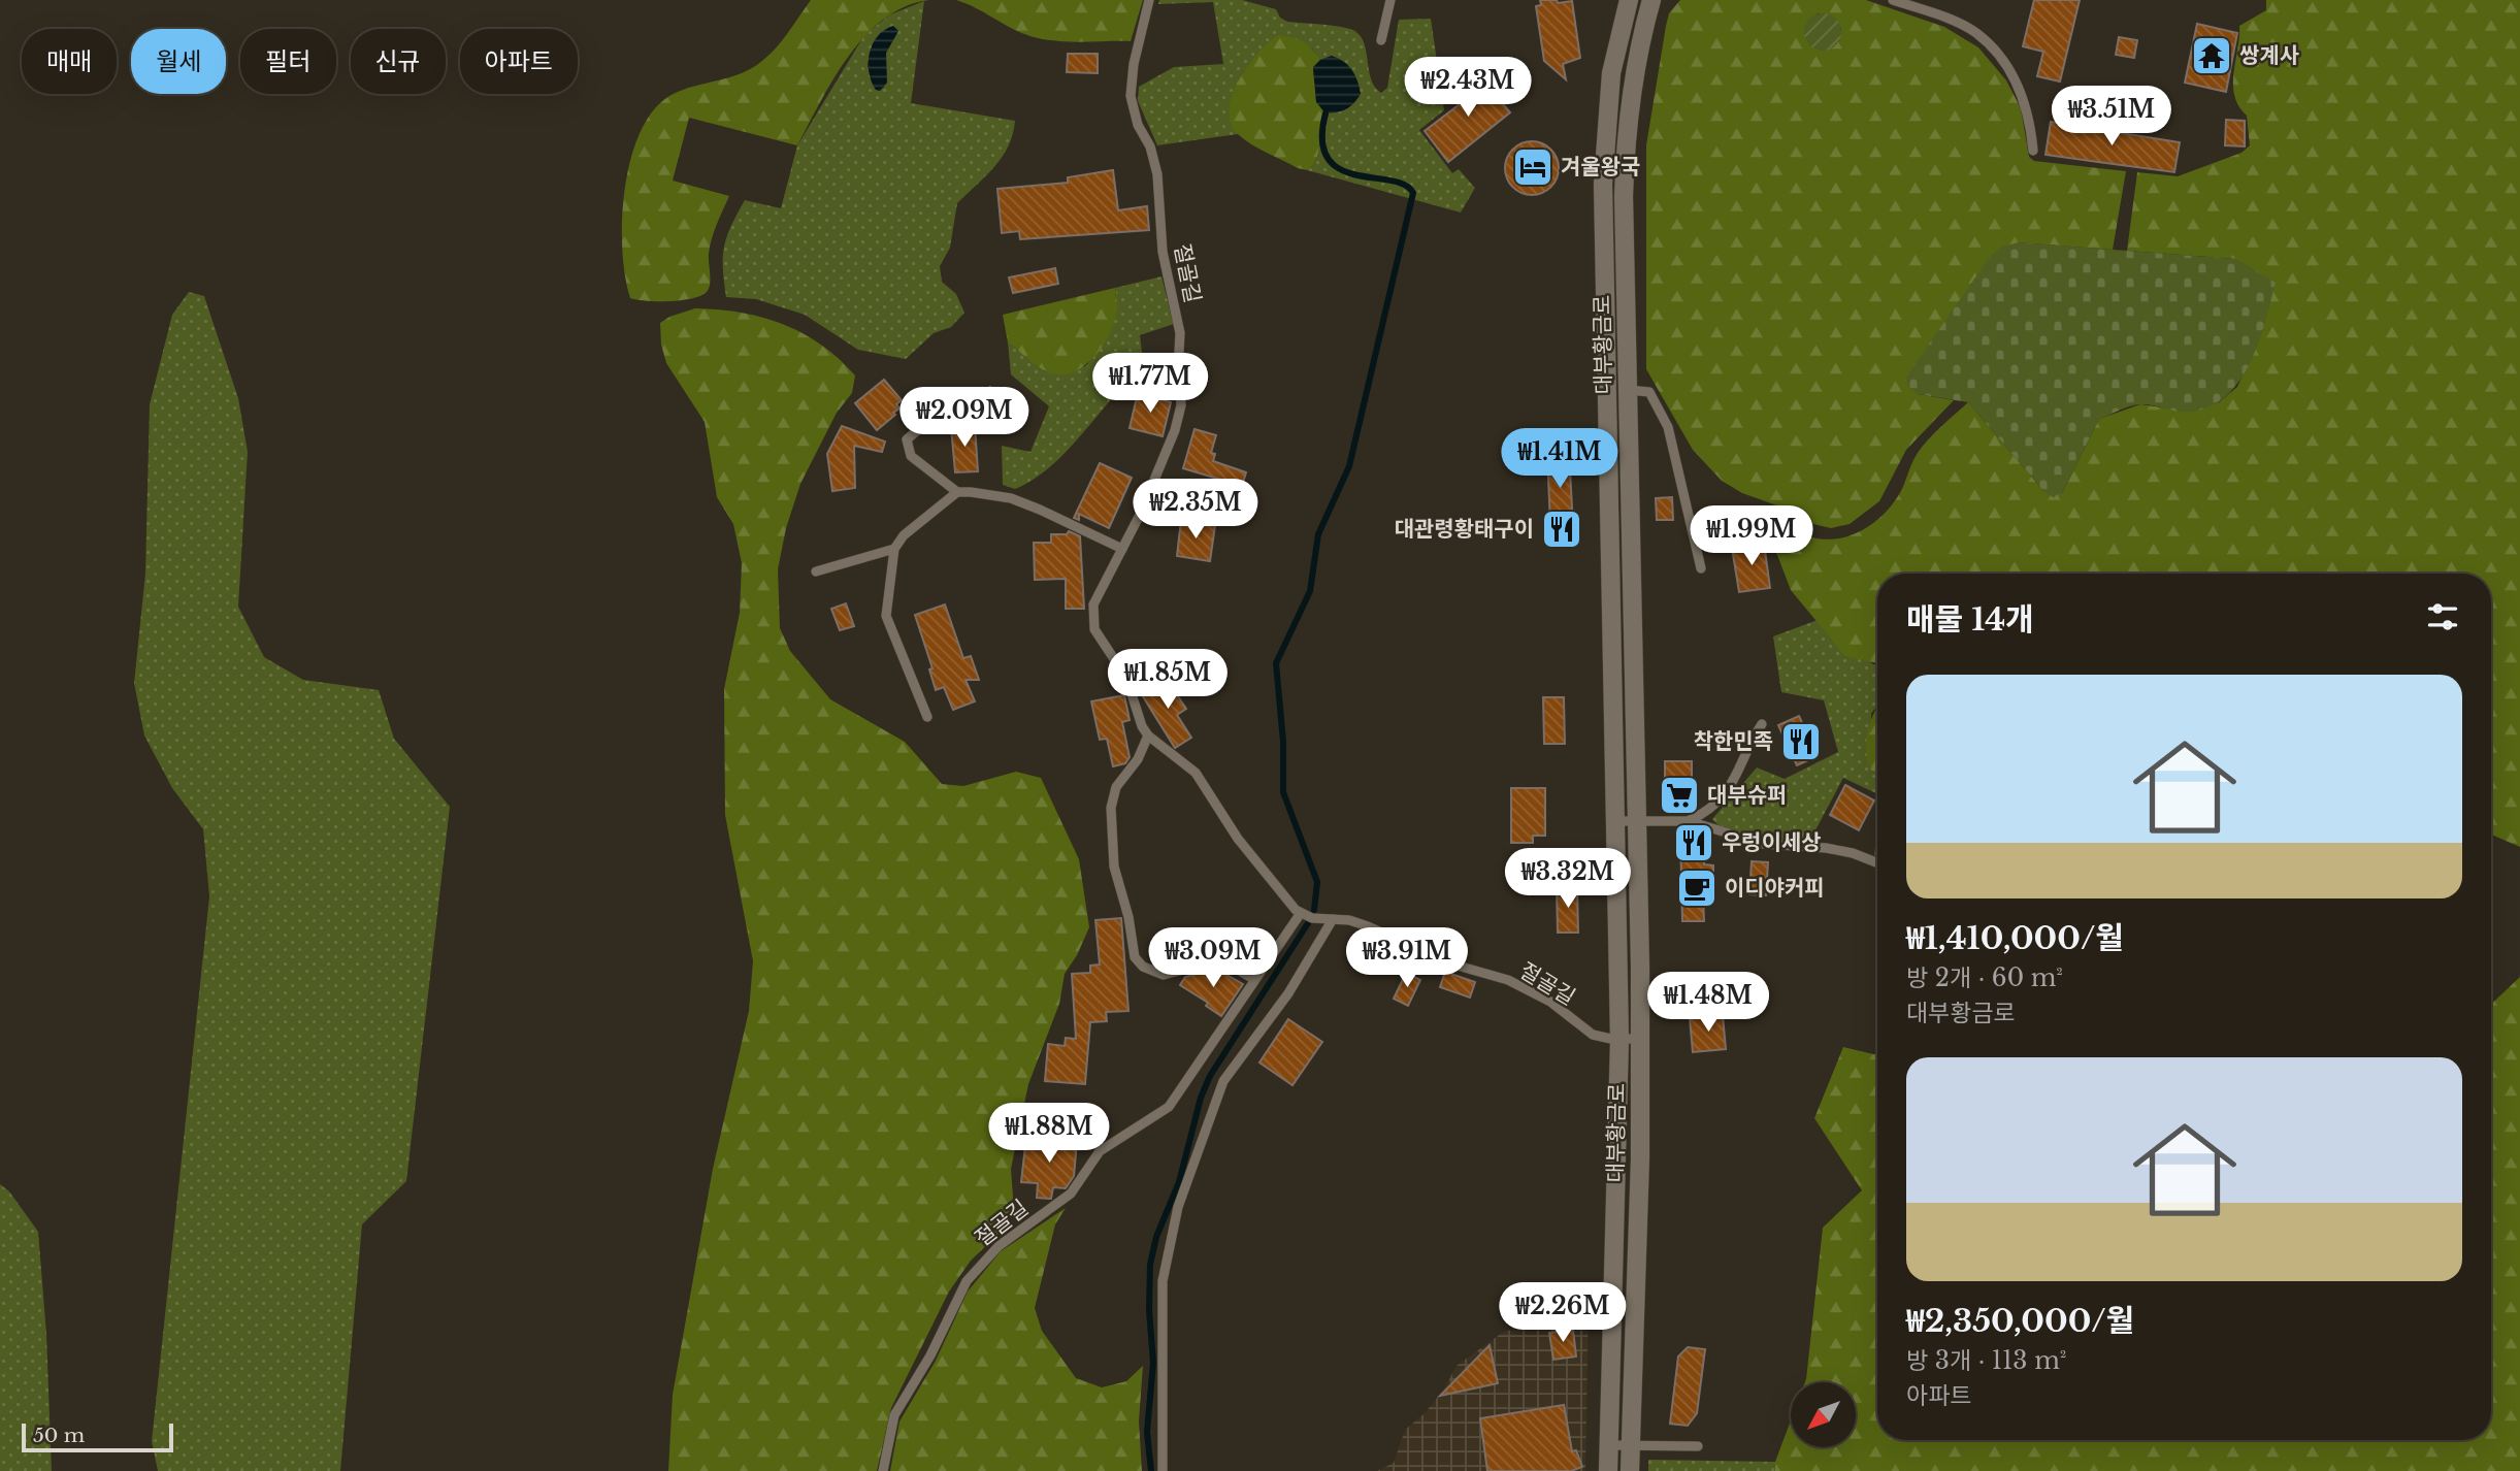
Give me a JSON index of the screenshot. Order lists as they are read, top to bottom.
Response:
{
  "streets": {
    "main road": ["대부황금로"],
    "lane": ["절골길"]
  },
  "crossings": [
    ["절골길", "대부황금로"]
  ],
  "places": {
    "temple": ["쌍계사"],
    "hotel": ["겨울왕국"],
    "restaurant": ["대관령황태구이", "착한민족", "우렁이세상"],
    "supermarket": ["대부슈퍼"],
    "cafe": ["이디야커피"]
  },
  "scale_bar": "50 m",
  "north": "bottom left",
  "page": {
    "chip": [
      "매매",
      "월세",
      "필터",
      "신규",
      "아파트"
    ],
    "price": [
      "₩2.43M",
      "₩3.51M",
      "₩1.77M",
      "₩2.09M",
      "₩1.41M",
      "₩2.35M",
      "₩1.99M",
      "₩1.85M",
      "₩3.32M",
      "₩3.09M",
      "₩3.91M",
      "₩1.48M",
      "₩1.88M",
      "₩2.26M"
    ],
    "heading": "매물 14개",
    "list": [
      {
        "name": "₩1,410,000/월",
        "note": "방 2개 · 60 m² · 대부황금로"
      },
      {
        "name": "₩2,350,000/월",
        "note": "방 3개 · 113 m² · 아파트"
      }
    ],
    "scale": "50 m"
  }
}
